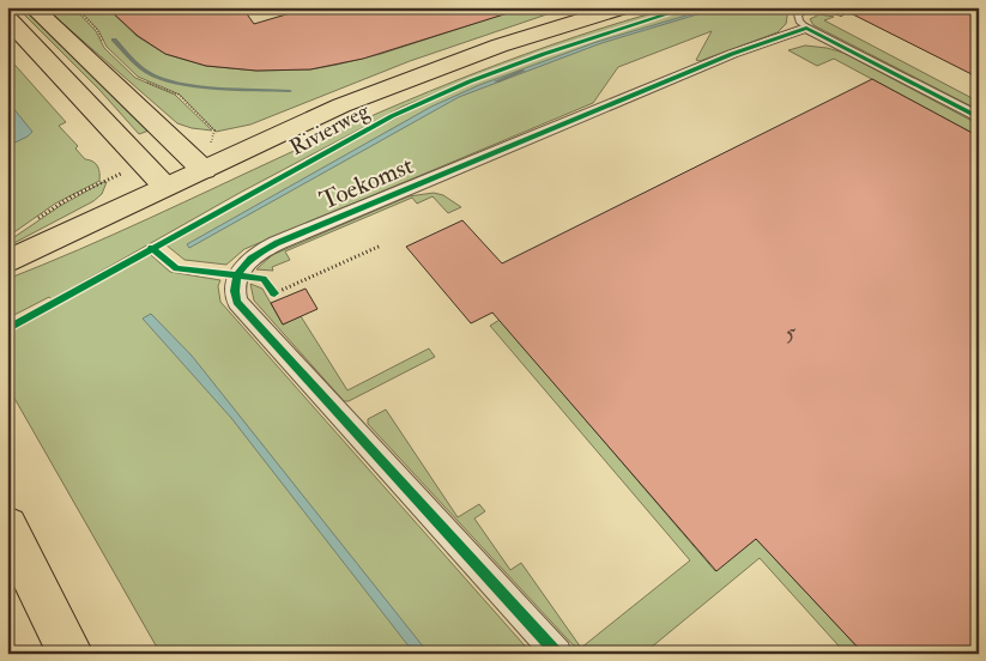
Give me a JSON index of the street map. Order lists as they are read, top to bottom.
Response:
{
  "streets": {
    "main road": ["Rivierweg"],
    "street": ["Toekomst"]
  },
  "house_numbers": ["5"]
}
